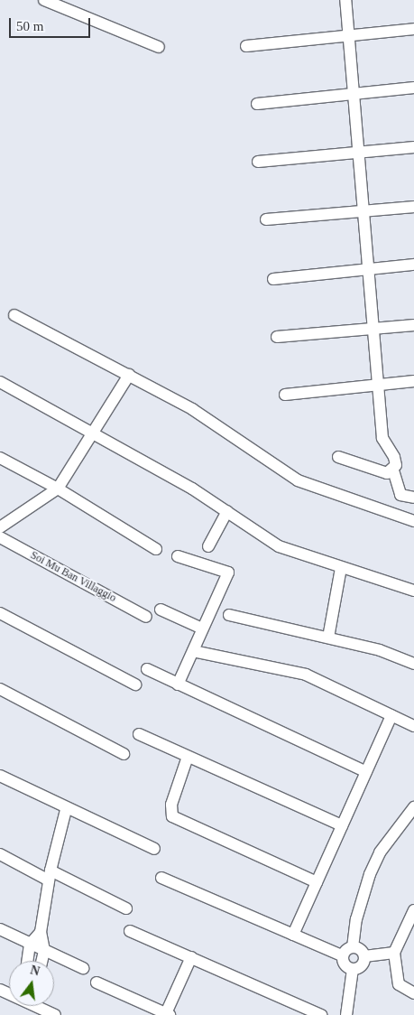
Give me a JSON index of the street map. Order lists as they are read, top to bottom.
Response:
{
  "streets": {
    "street": ["Soi Mu Ban Villaggio"]
  },
  "scale_bar": "50 m",
  "north": "top"
}
